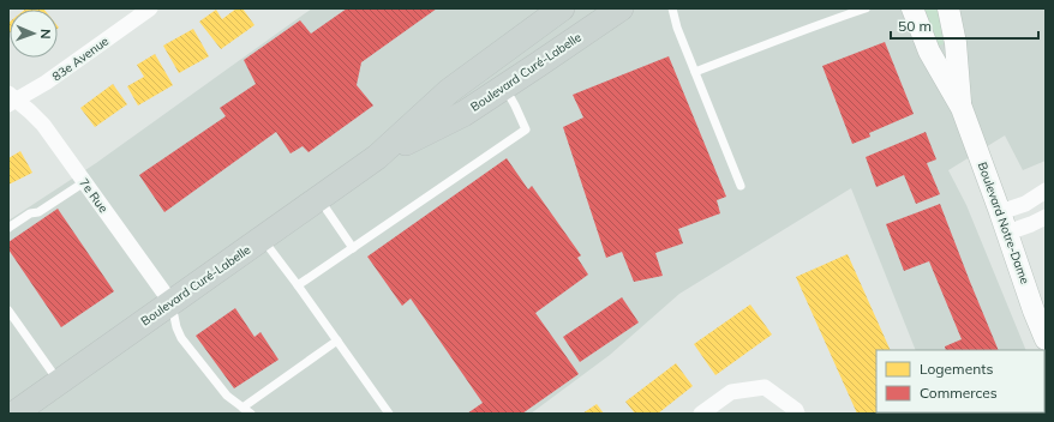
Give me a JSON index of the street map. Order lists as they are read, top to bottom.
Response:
{
  "streets": {
    "main road": ["Boulevard Curé-Labelle"],
    "street": ["83e Avenue", "7e Rue", "Boulevard Notre-Dame"]
  },
  "crossings": [
    ["83e Avenue", "7e Rue"],
    ["Boulevard Curé-Labelle", "7e Rue"]
  ],
  "legend": ["Logements", "Commerces"],
  "scale_bar": "50 m",
  "north": "right"
}
